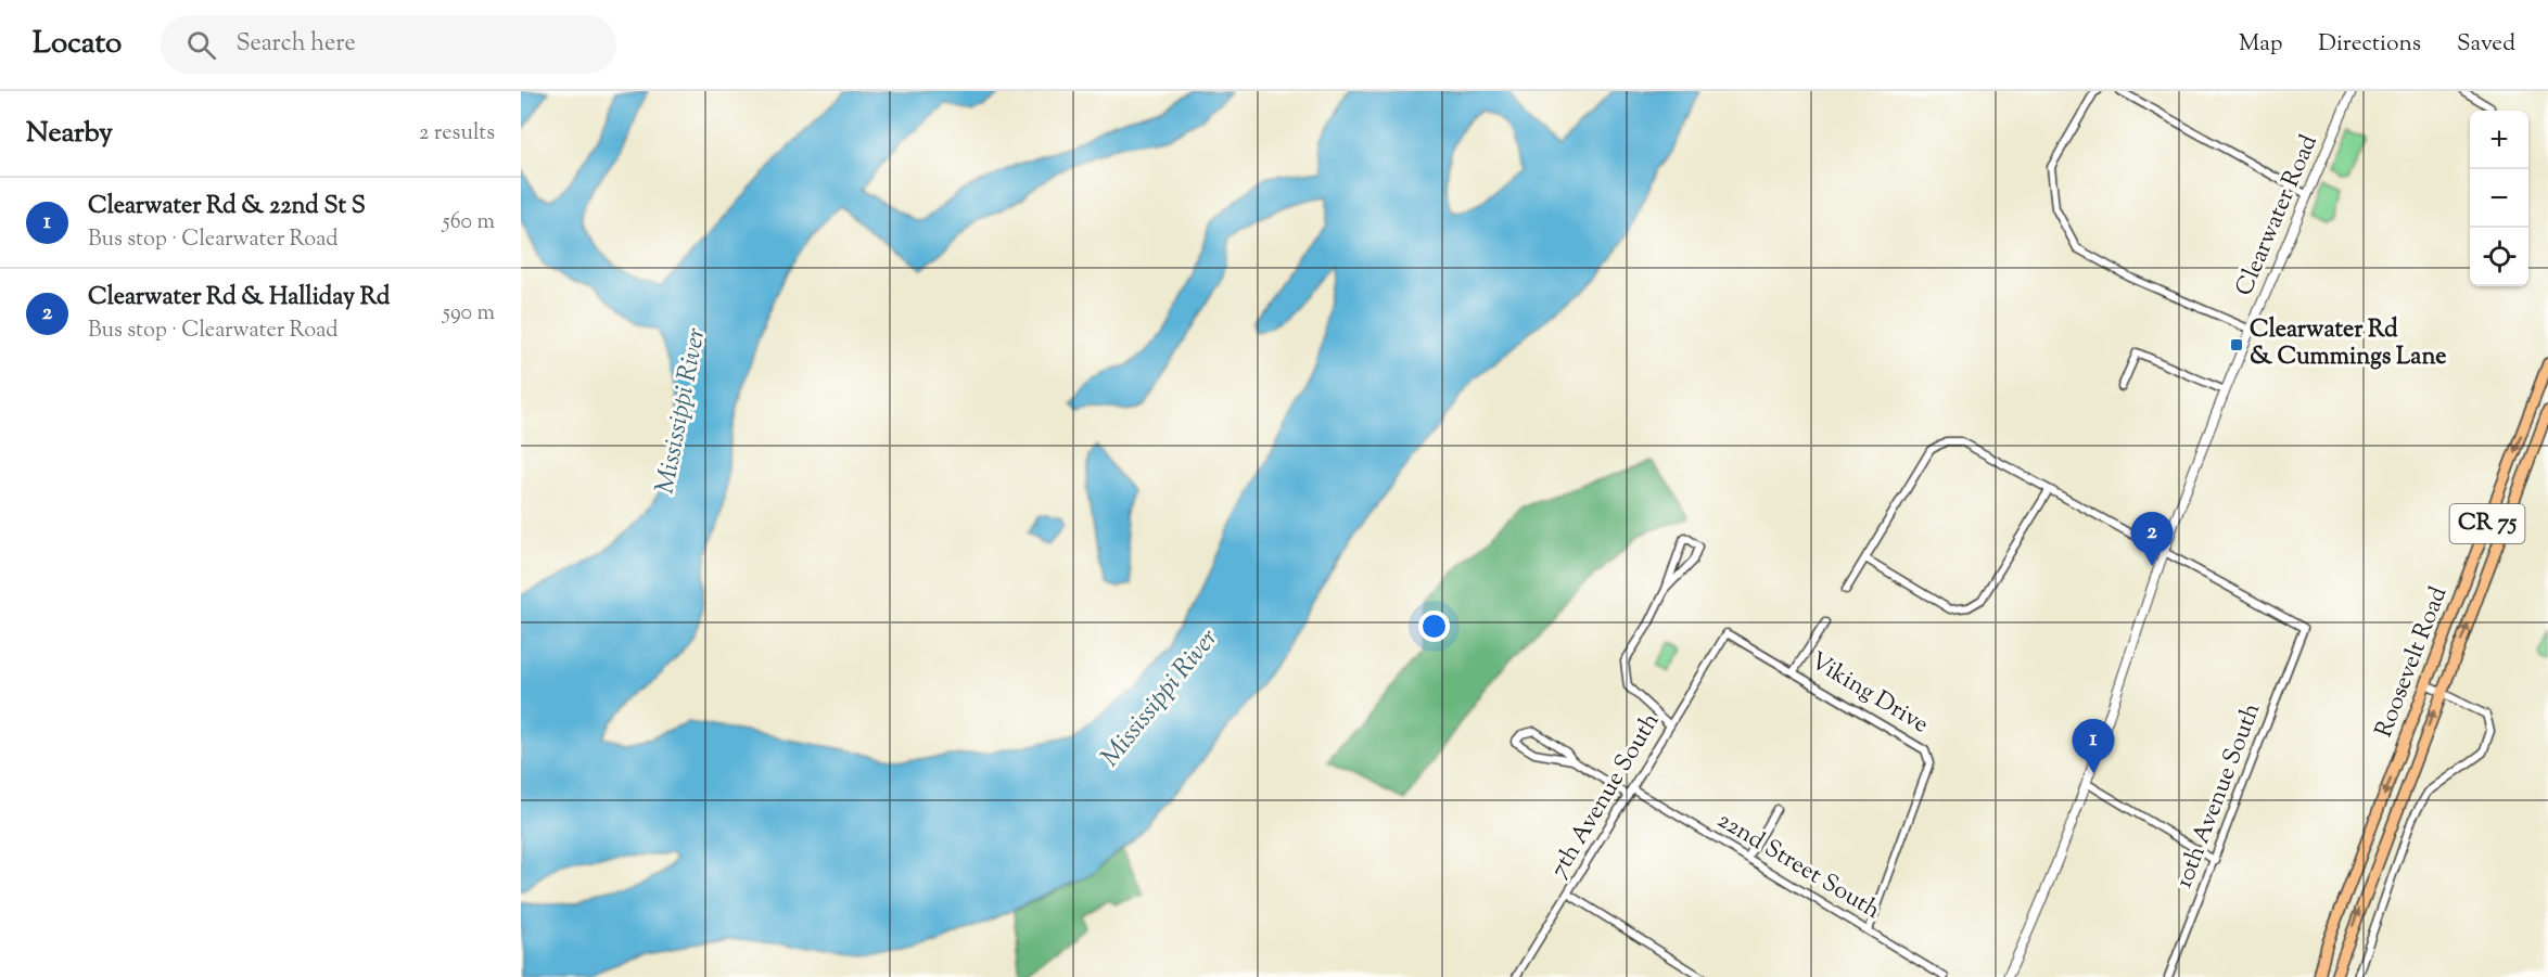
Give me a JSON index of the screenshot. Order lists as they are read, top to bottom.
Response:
{
  "streets": {
    "main road": ["CR 75", "Roosevelt Road"],
    "street": [
      "Clearwater Road",
      "Viking Drive",
      "7th Avenue South",
      "10th Avenue South",
      "22nd Street South"
    ]
  },
  "crossings": [
    ["Clearwater Road", "10th Avenue South"],
    ["Viking Drive", "7th Avenue South"],
    ["Viking Drive", "22nd Street South"],
    ["7th Avenue South", "22nd Street South"]
  ],
  "water": ["Mississippi River"],
  "places": {
    "transit": ["Clearwater Rd & Cummings Lane"]
  },
  "page": {
    "header": "Locato",
    "search": "Search here",
    "nav": ["Map", "Directions", "Saved"],
    "heading": ["Nearby", "2 results"],
    "map_buttons": ["+", "−"],
    "list": [
      {
        "mark": "1",
        "name": "Clearwater Rd & 22nd St S",
        "note": "Bus stop · Clearwater Road",
        "value": "560 m"
      },
      {
        "mark": "2",
        "name": "Clearwater Rd & Halliday Rd",
        "note": "Bus stop · Clearwater Road",
        "value": "590 m"
      }
    ],
    "pins": ["2", "1"]
  }
}
